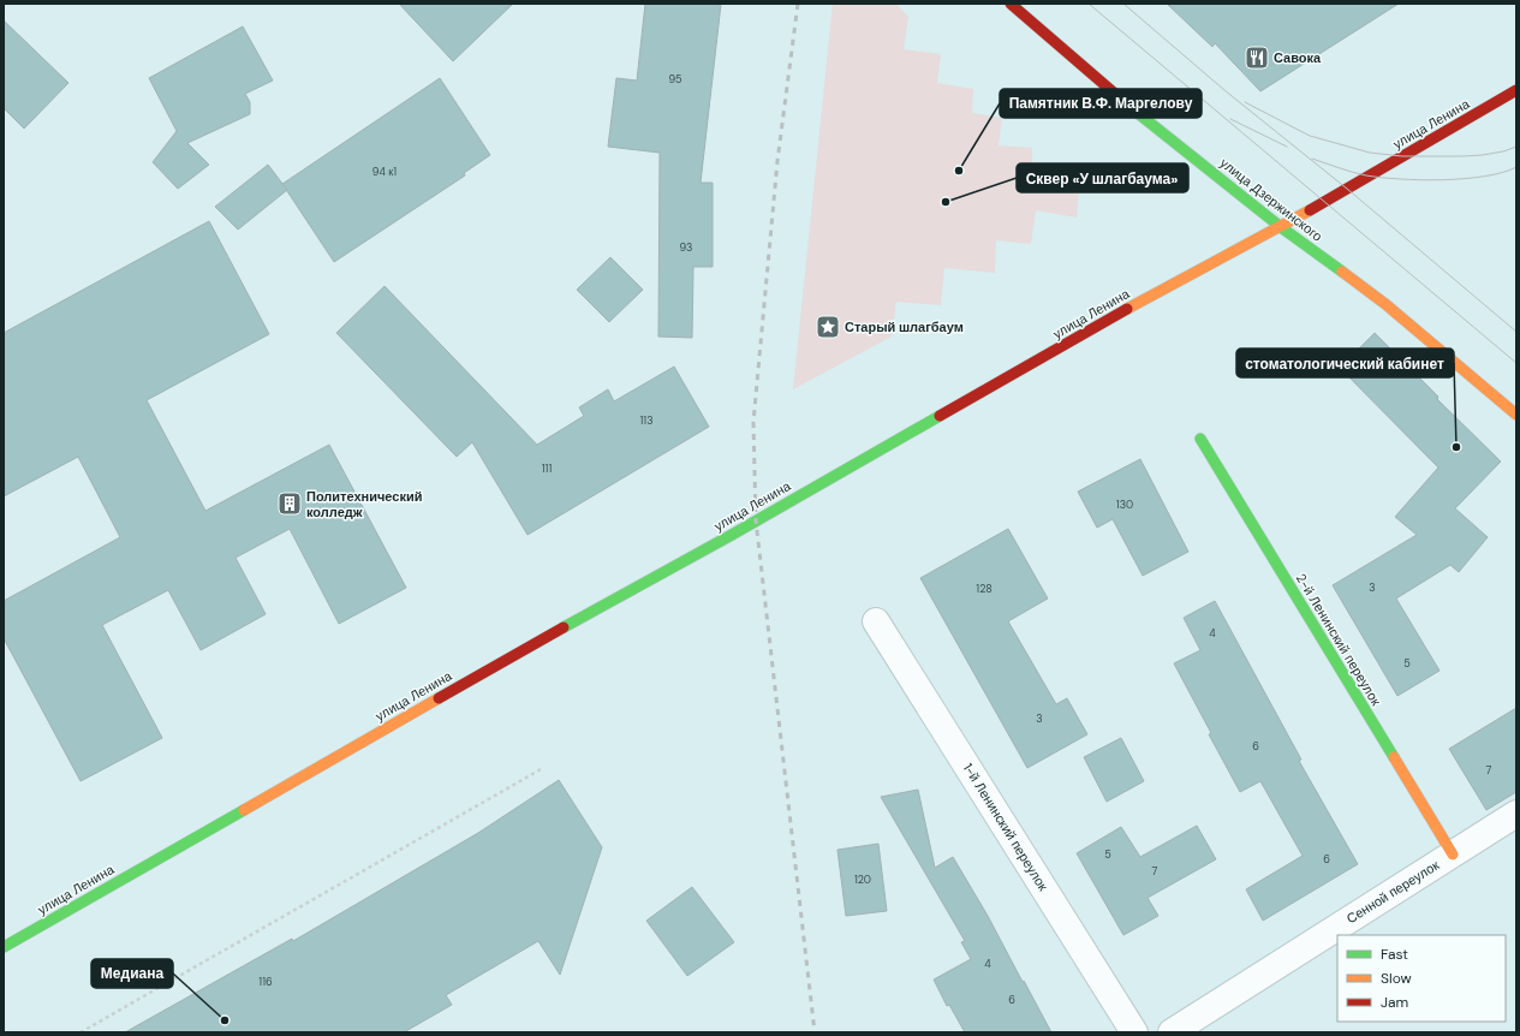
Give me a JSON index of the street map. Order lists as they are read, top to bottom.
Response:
{
  "streets": {
    "main road": ["улица Ленина", "улица Дзержинского", "2-й Ленинский переулок"],
    "street": ["1-й Ленинский переулок", "Сенной переулок"]
  },
  "crossings": [
    ["улица Ленина", "улица Дзержинского"],
    ["2-й Ленинский переулок", "Сенной переулок"]
  ],
  "places": {
    "restaurant": ["Савока"],
    "other": [
      "Памятник В.Ф. Маргелову",
      "Сквер «У шлагбаума»",
      "стоматологический кабинет",
      "Медиана"
    ],
    "place": ["Старый шлагбаум"],
    "building": ["Политехнический колледж"]
  },
  "house_numbers": [
    "95",
    "94 к1",
    "93",
    "113",
    "111",
    "130",
    "3",
    "128",
    "4",
    "5",
    "3",
    "6",
    "7",
    "5",
    "6",
    "7",
    "120",
    "4",
    "116",
    "6"
  ],
  "legend": ["Fast", "Slow", "Jam"]
}
